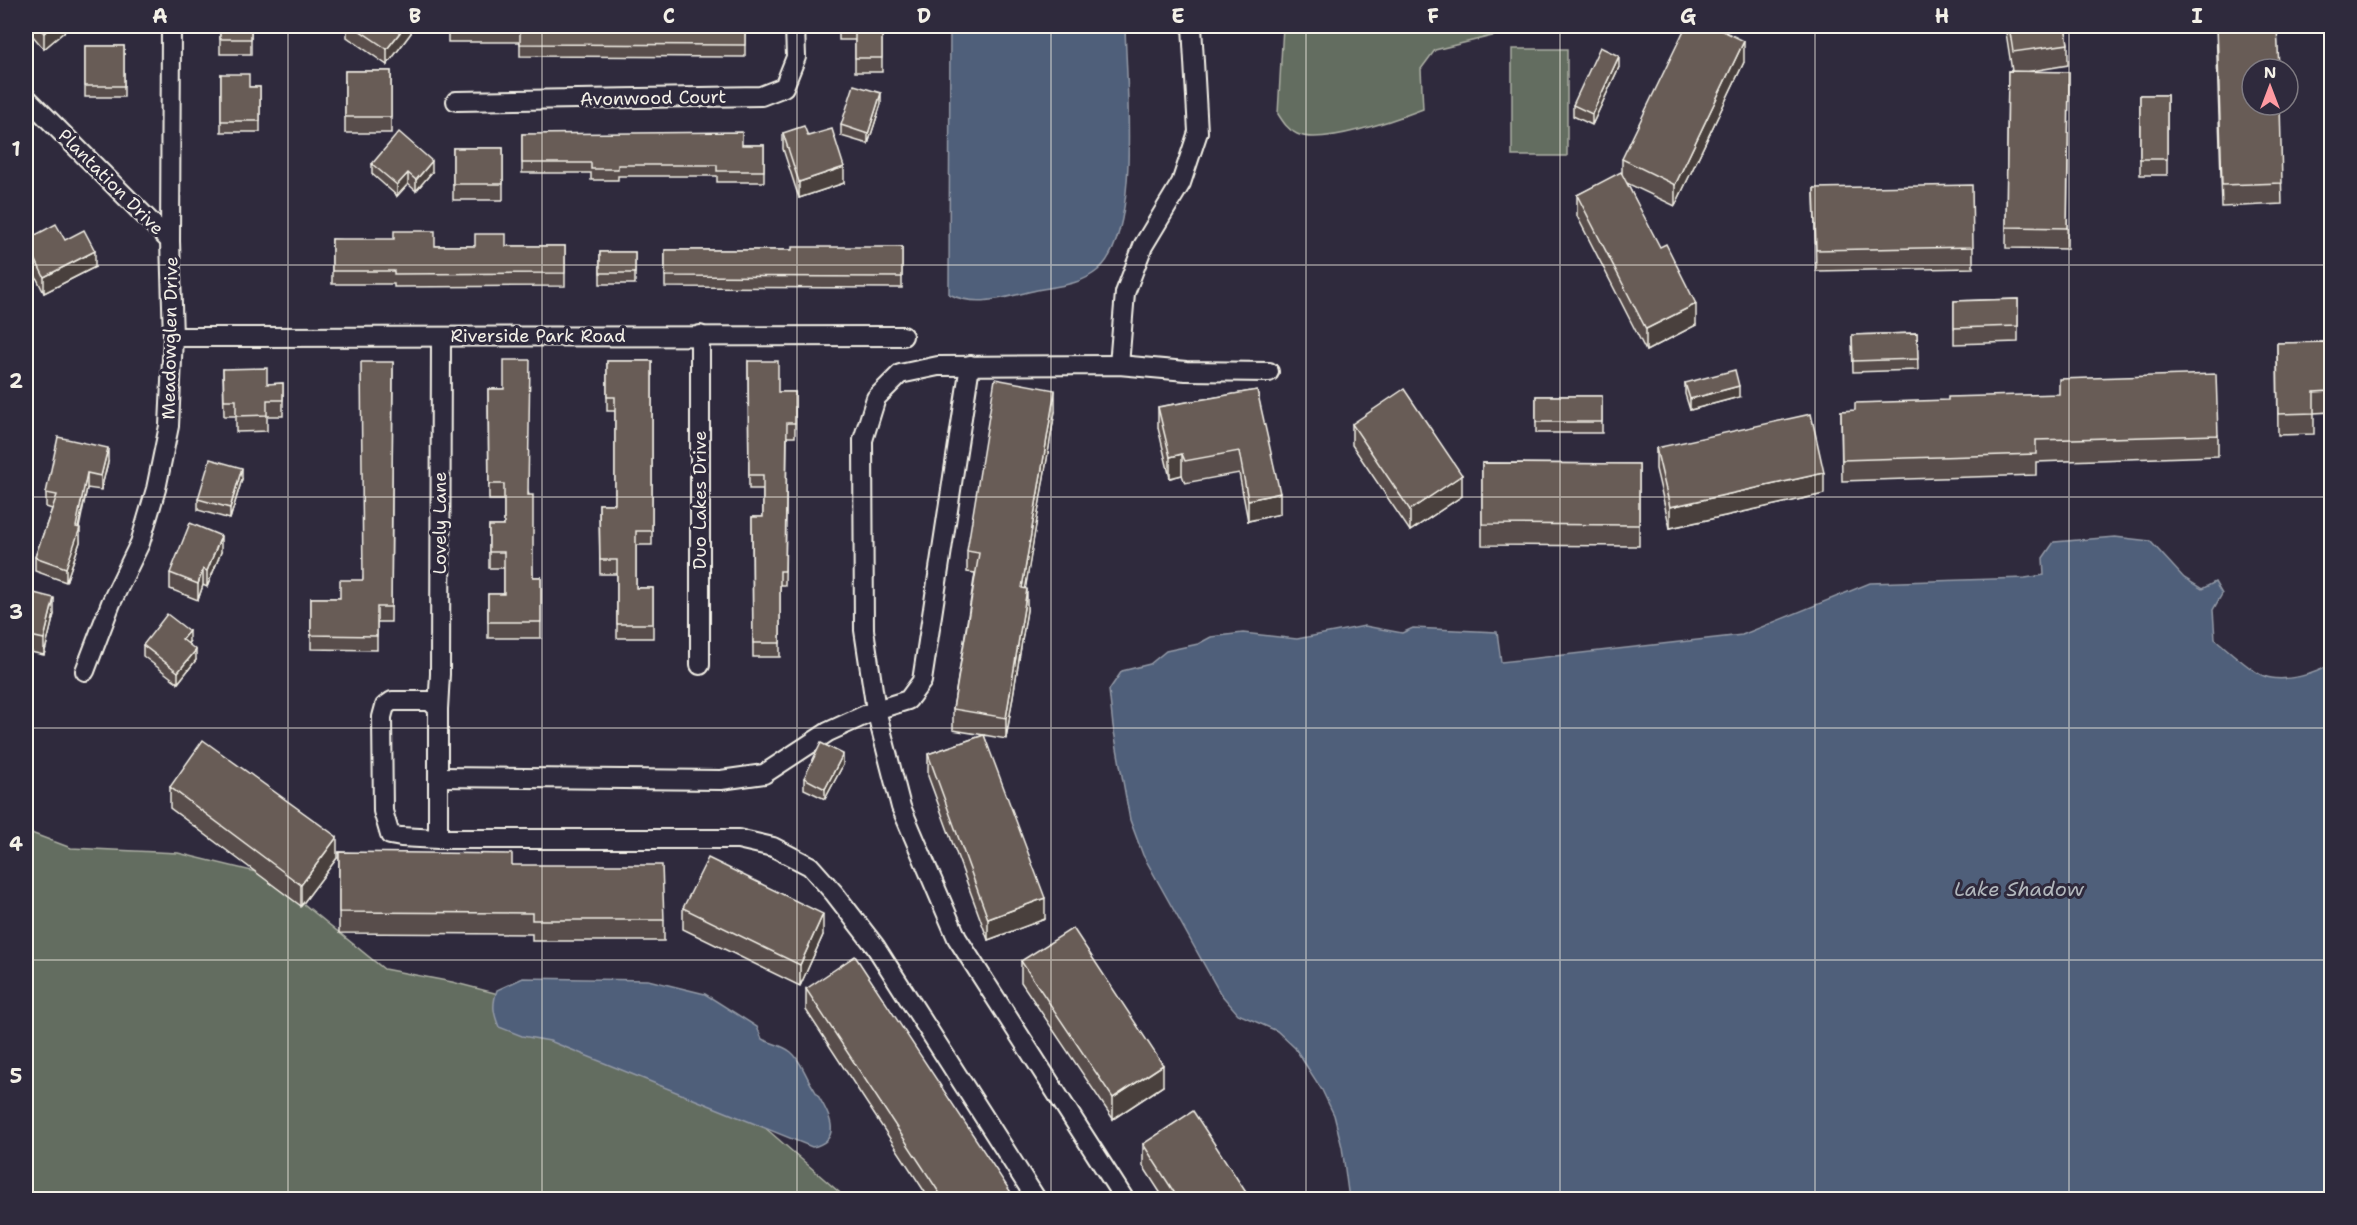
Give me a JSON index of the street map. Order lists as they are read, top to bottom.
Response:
{
  "streets": {
    "street": [
      "Avonwood Court",
      "Plantation Drive",
      "Riverside Park Road",
      "Meadowglen Drive",
      "Duo Lakes Drive",
      "Lovely Lane"
    ]
  },
  "crossings": [
    ["Plantation Drive", "Meadowglen Drive"],
    ["Riverside Park Road", "Meadowglen Drive"],
    ["Riverside Park Road", "Duo Lakes Drive"],
    ["Riverside Park Road", "Lovely Lane"]
  ],
  "water": ["Lake Shadow"],
  "north": "top",
  "grid": {
    "columns": [
      "A",
      "B",
      "C",
      "D",
      "E",
      "F",
      "G",
      "H",
      "I"
    ],
    "rows": [
      "1",
      "2",
      "3",
      "4",
      "5"
    ]
  }
}
